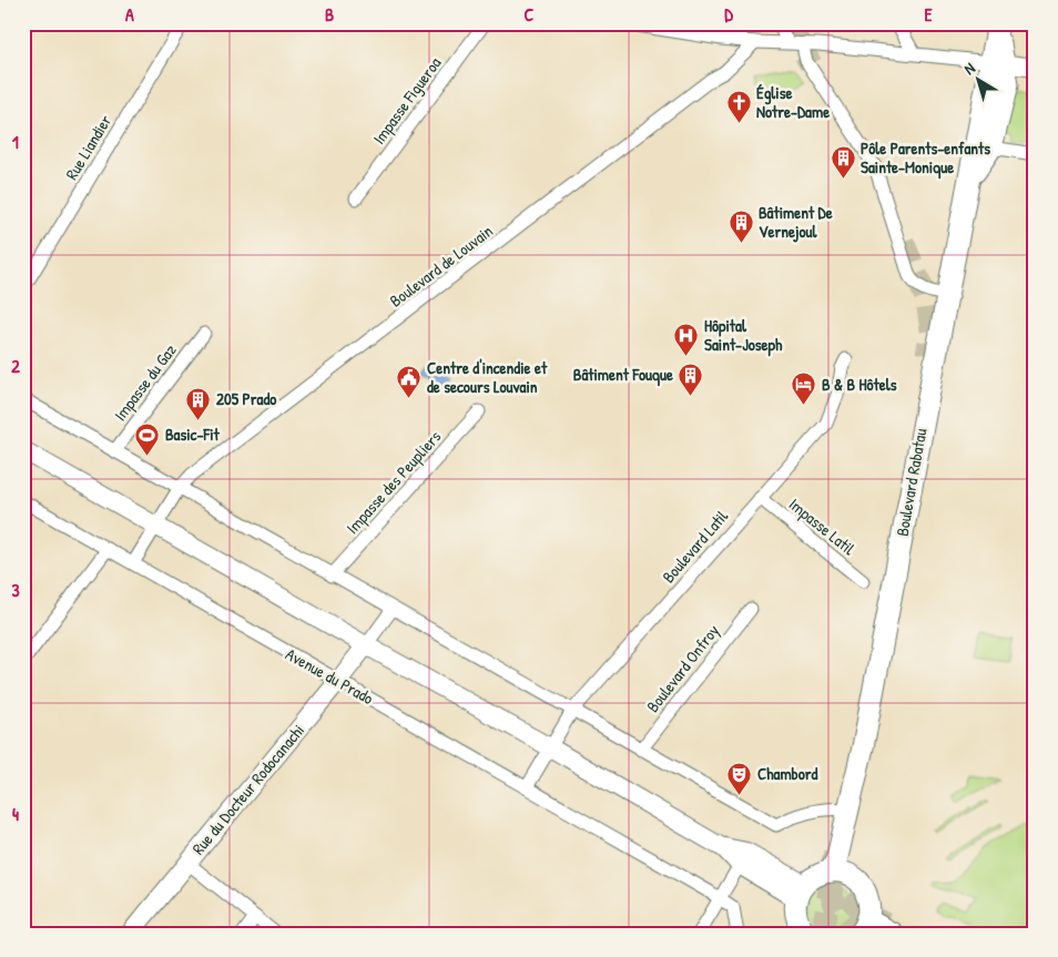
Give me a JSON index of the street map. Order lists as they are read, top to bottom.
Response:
{
  "streets": {
    "main road": ["Boulevard Rabatau", "Rue du Docteur Rodocanachi"],
    "street": [
      "Impasse Figueroa",
      "Rue Liandier",
      "Boulevard de Louvain",
      "Impasse du Gaz",
      "Impasse des Peupliers",
      "Impasse Latil",
      "Boulevard Latil",
      "Boulevard Onfroy",
      "Avenue du Prado"
    ]
  },
  "crossings": [
    ["Impasse Latil", "Boulevard Latil"],
    ["Avenue du Prado", "Rue du Docteur Rodocanachi"]
  ],
  "places": {
    "church": ["Église Notre-Dame"],
    "building": [
      "Pôle Parents-enfants Sainte-Monique",
      "Bâtiment De Vernejoul",
      "Bâtiment Fouque",
      "205 Prado"
    ],
    "hospital": ["Hôpital Saint-Joseph"],
    "public building": ["Centre d'incendie et de secours Louvain"],
    "hotel": ["B & B Hôtels"],
    "sports": ["Basic-Fit"],
    "theatre": ["Chambord"]
  },
  "north": "top left",
  "grid": {
    "columns": [
      "A",
      "B",
      "C",
      "D",
      "E"
    ],
    "rows": [
      "1",
      "2",
      "3",
      "4"
    ]
  }
}
